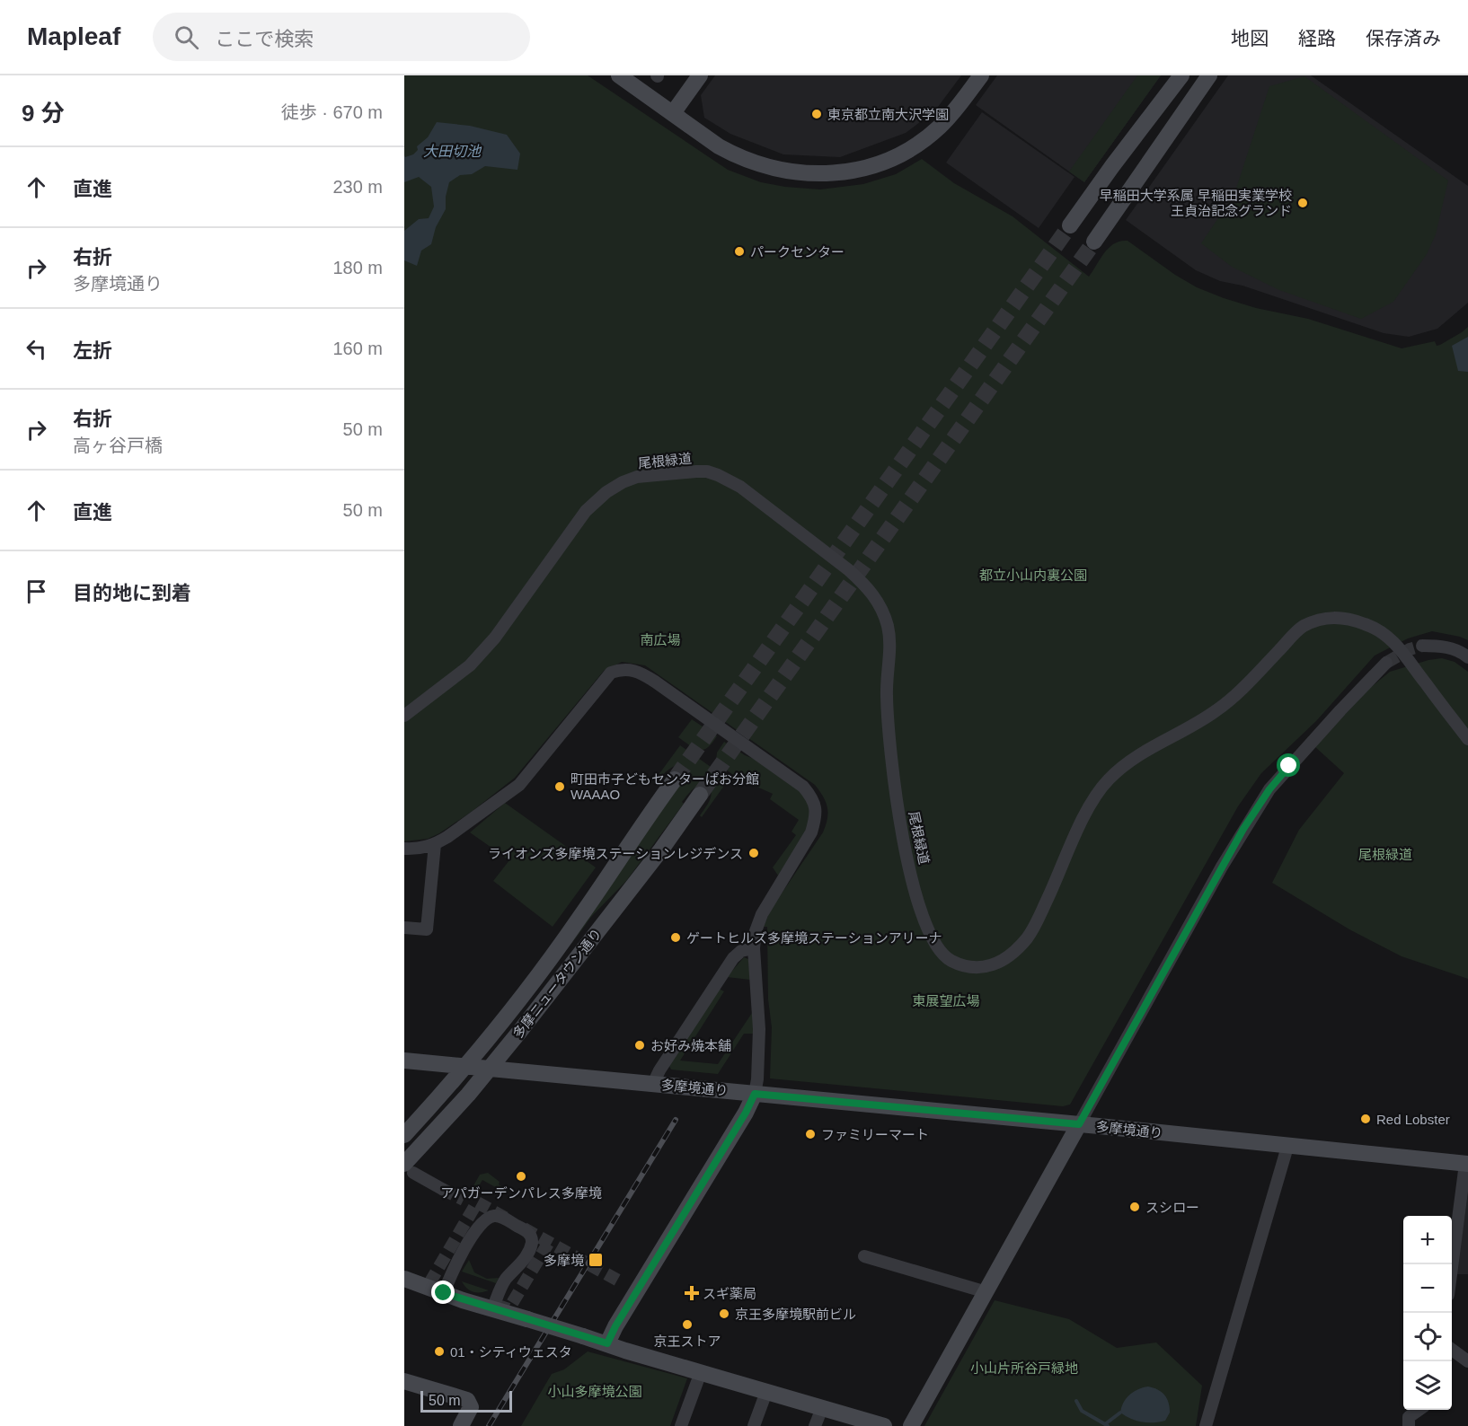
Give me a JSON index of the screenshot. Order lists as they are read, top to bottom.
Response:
{
  "streets": {
    "street": ["尾根緑道", "多摩ニュータウン通り", "多摩境通り"]
  },
  "crossings": [
    ["多摩ニュータウン通り", "多摩境通り"]
  ],
  "water": ["大田切池"],
  "parks": [
    "都立小山内裏公園",
    "南広場",
    "尾根緑道",
    "東展望広場",
    "小山片所谷戸緑地",
    "小山多摩境公園"
  ],
  "places": {
    "other": [
      "東京都立南大沢学園",
      "早稲田大学系属 早稲田実業学校 王貞治記念グランド",
      "パークセンター",
      "町田市子どもセンターぱお分館 WAAAO",
      "ライオンズ多摩境ステーションレジデンス",
      "ゲートヒルズ多摩境ステーションアリーナ",
      "お好み焼本舗",
      "Red Lobster",
      "ファミリーマート",
      "アパガーデンパレス多摩境",
      "スシロー",
      "京王多摩境駅前ビル",
      "京王ストア",
      "01・シティウェスタ"
    ],
    "transit": ["多摩境"],
    "health": ["スギ薬局"]
  },
  "scale_bar": "50 m",
  "page": {
    "header": "Mapleaf",
    "search": "ここで検索",
    "nav": ["地図", "経路", "保存済み"],
    "heading": ["9 分", "徒歩 · 670 m"],
    "list": [
      ["直進", "230 m"],
      ["右折", "多摩境通り", "180 m"],
      ["左折", "160 m"],
      ["右折", "高ヶ谷戸橋", "50 m"],
      ["直進", "50 m"],
      "目的地に到着"
    ],
    "map_buttons": ["+", "−"],
    "scale": "50 m"
  }
}
